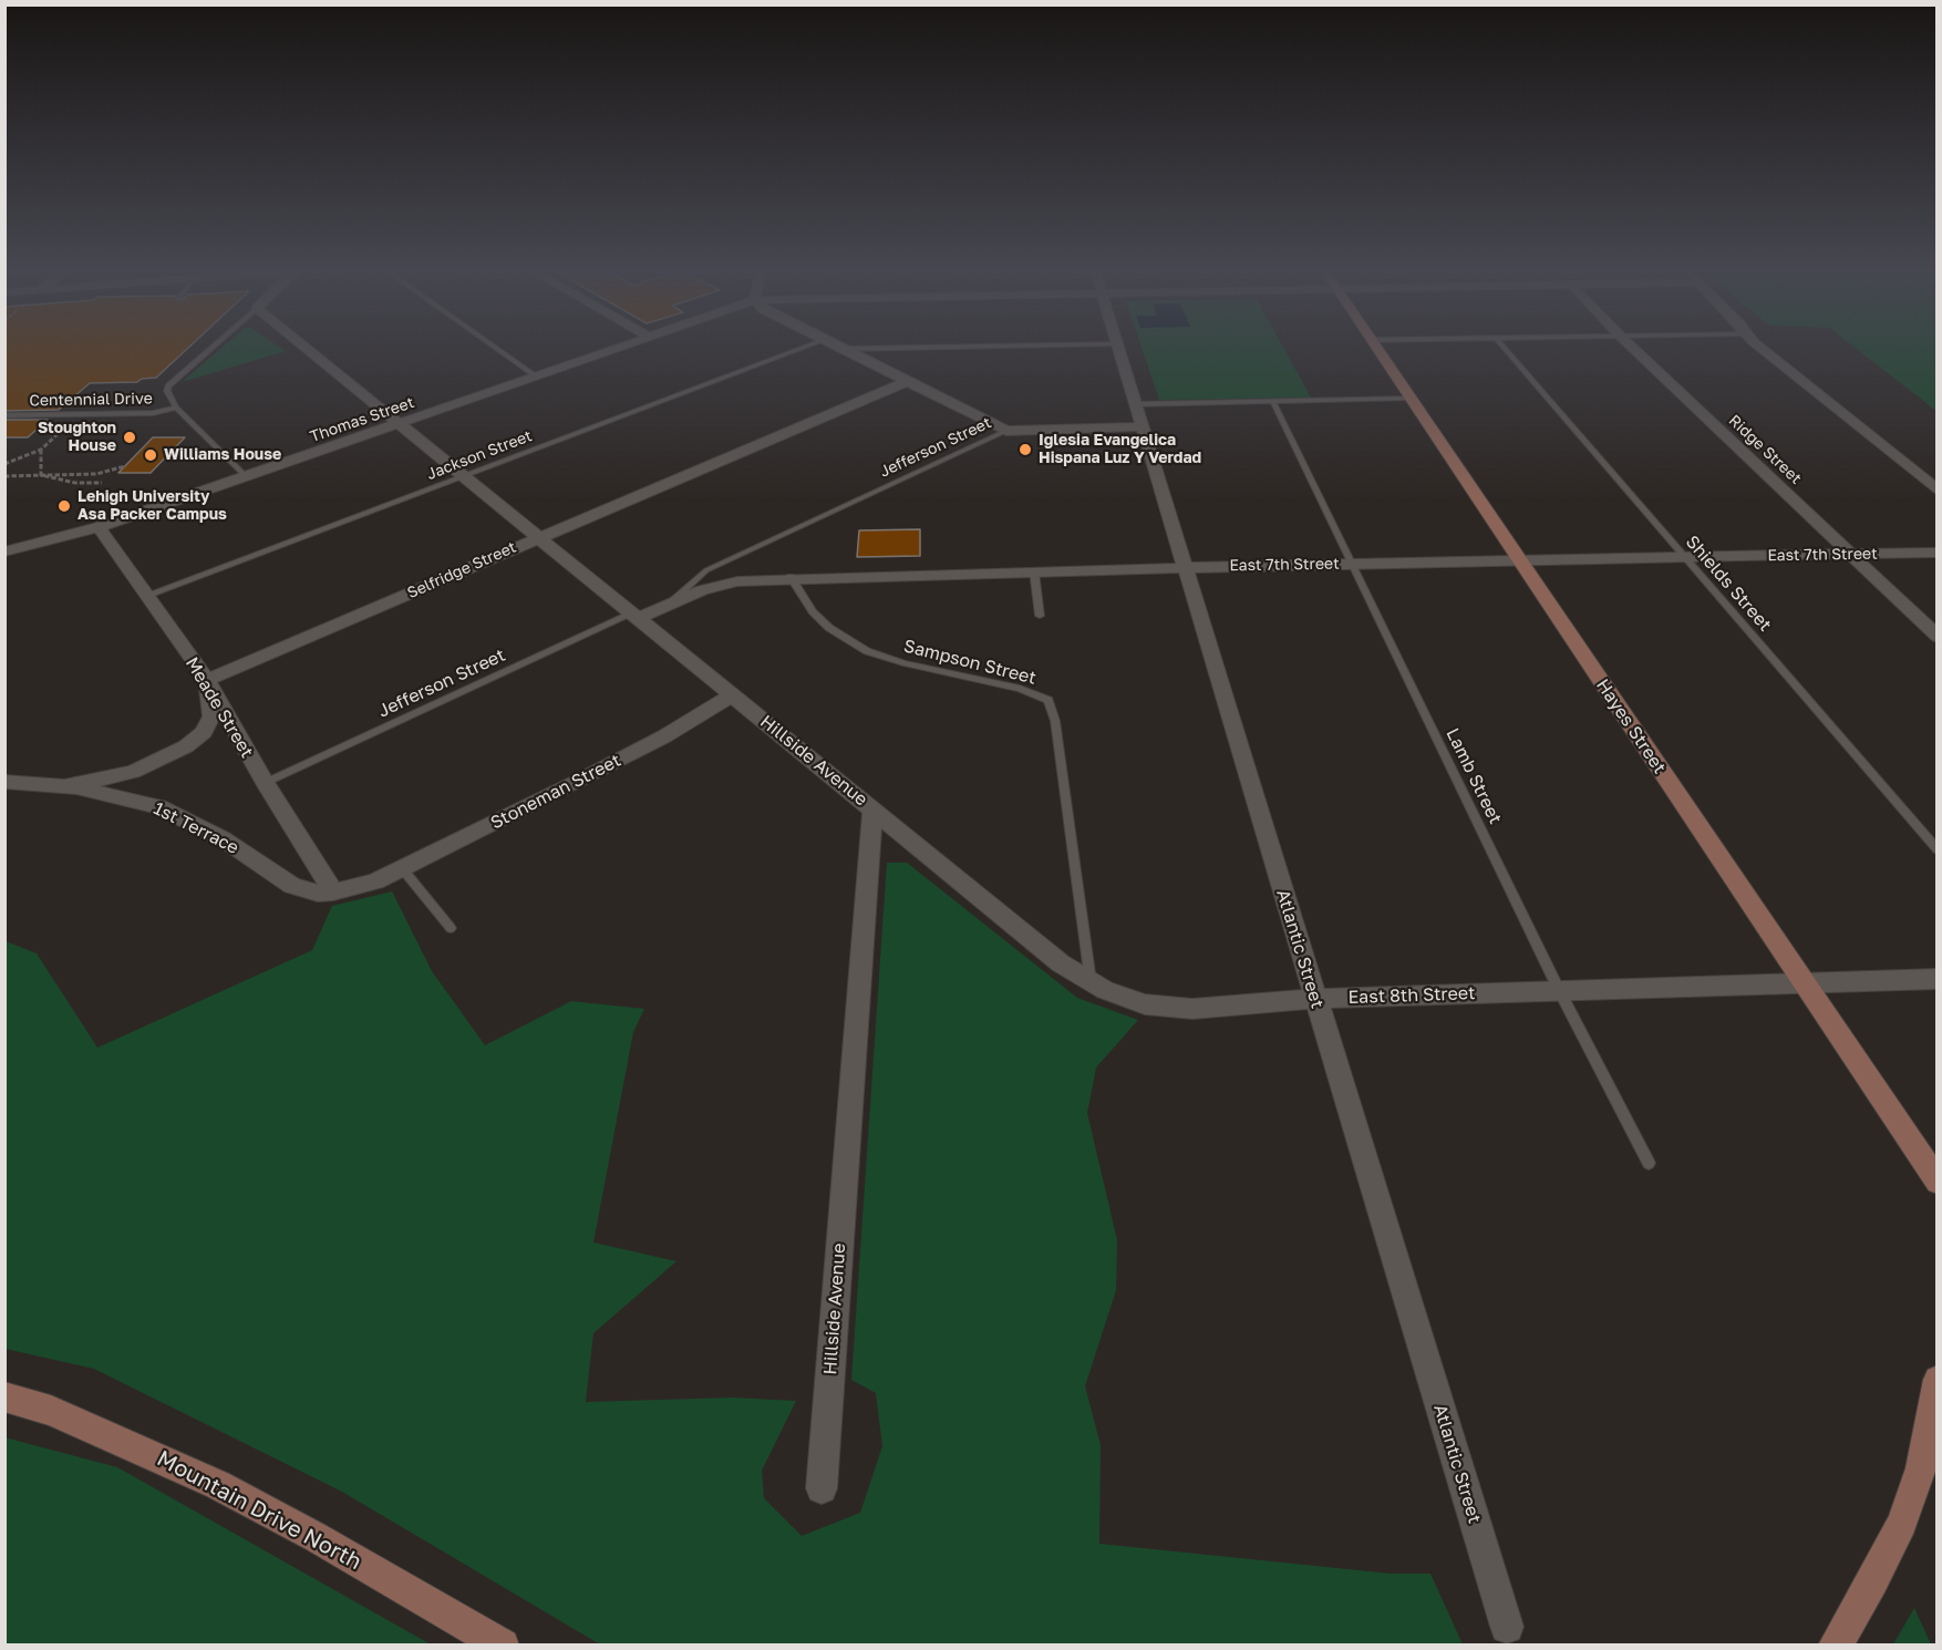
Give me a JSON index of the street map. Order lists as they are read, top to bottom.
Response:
{
  "streets": {
    "street": [
      "Thomas Street",
      "Ridge Street",
      "East 7th Street",
      "Selfridge Street",
      "Meade Street",
      "Hayes Street",
      "Hillside Avenue",
      "Stoneman Street",
      "1st Terrace",
      "Atlantic Street",
      "East 8th Street",
      "Mountain Drive North"
    ],
    "lane": [
      "Centennial Drive",
      "Jefferson Street",
      "Jackson Street",
      "Shields Street",
      "Sampson Street",
      "Lamb Street"
    ]
  },
  "crossings": [
    ["Thomas Street", "Meade Street"],
    ["Thomas Street", "Hillside Avenue"],
    ["Jefferson Street", "East 7th Street"],
    ["Jefferson Street", "Meade Street"],
    ["Jefferson Street", "Hillside Avenue"],
    ["Ridge Street", "East 7th Street"],
    ["Jackson Street", "Meade Street"],
    ["Jackson Street", "Hillside Avenue"],
    ["East 7th Street", "Shields Street"],
    ["East 7th Street", "Sampson Street"],
    ["East 7th Street", "Hayes Street"],
    ["East 7th Street", "Hillside Avenue"],
    ["East 7th Street", "Lamb Street"],
    ["East 7th Street", "Atlantic Street"],
    ["Selfridge Street", "Meade Street"],
    ["Selfridge Street", "Hillside Avenue"],
    ["Sampson Street", "East 8th Street"],
    ["Meade Street", "1st Terrace"],
    ["Hayes Street", "East 8th Street"],
    ["Hillside Avenue", "Stoneman Street"],
    ["Hillside Avenue", "East 8th Street"],
    ["Lamb Street", "East 8th Street"],
    ["Stoneman Street", "1st Terrace"],
    ["Atlantic Street", "East 8th Street"]
  ],
  "places": [
    "Stoughton House",
    "Iglesia Evangelica Hispana Luz Y Verdad",
    "Williams House",
    "Lehigh University Asa Packer Campus"
  ]
}
